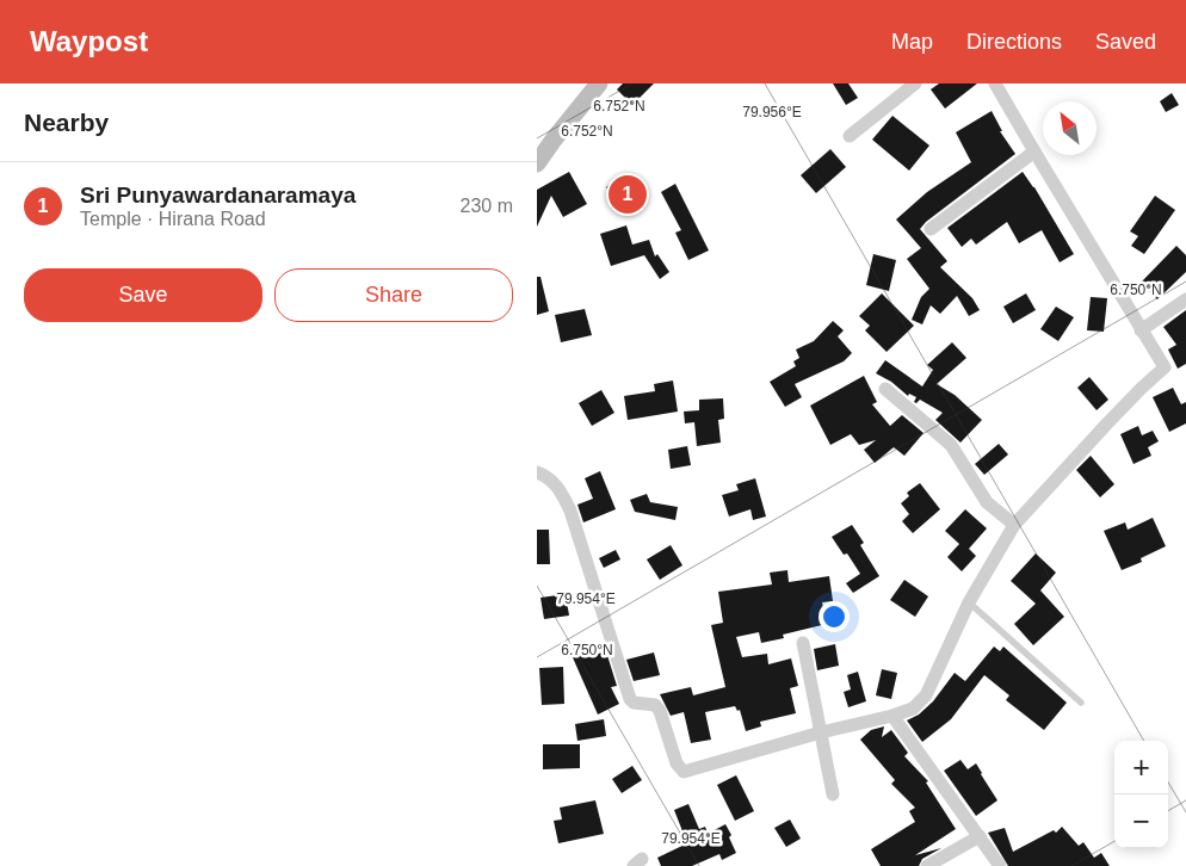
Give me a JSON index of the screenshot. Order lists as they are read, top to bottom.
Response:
{
  "north": "top left",
  "page": {
    "header": "Waypost",
    "nav": ["Map", "Directions", "Saved"],
    "heading": "Nearby",
    "list": [
      {
        "mark": "1",
        "name": "Sri Punyawardanaramaya",
        "note": "Temple · Hirana Road",
        "value": "230 m"
      }
    ],
    "pins": "1",
    "buttons": ["Save", "Share"],
    "map_buttons": ["+", "−"]
  },
  "coordinates": [
    "6.752°N",
    "79.956°E",
    "6.750°N",
    "79.954°E"
  ]
}
